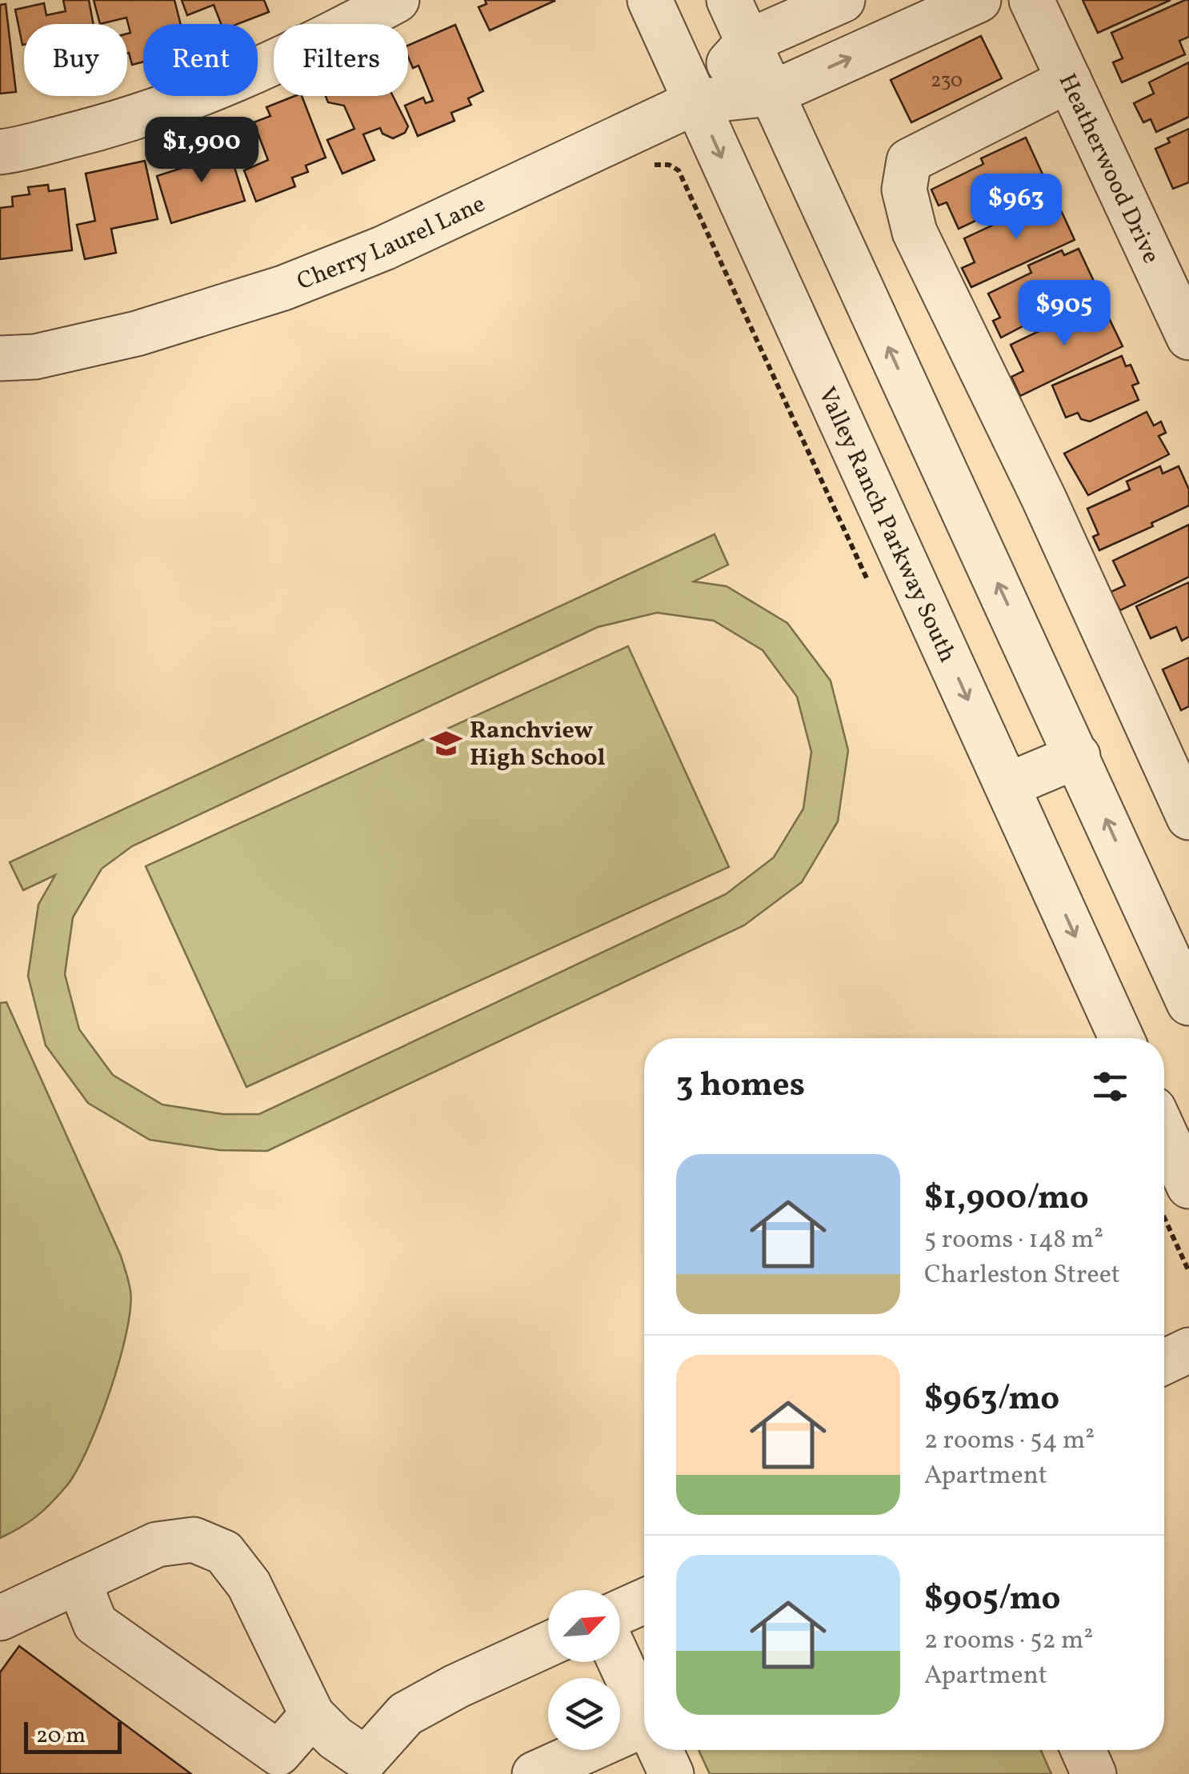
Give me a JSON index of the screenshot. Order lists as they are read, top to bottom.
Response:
{
  "streets": {
    "street": ["Heatherwood Drive", "Cherry Laurel Lane", "Valley Ranch Parkway South"]
  },
  "crossings": [
    ["Cherry Laurel Lane", "Valley Ranch Parkway South"]
  ],
  "places": {
    "school or university": ["Ranchview High School"]
  },
  "house_numbers": ["230"],
  "scale_bar": "20 m",
  "north": "top right",
  "page": {
    "chip": ["Buy", "Rent", "Filters"],
    "price": ["$1,900", "$963", "$905"],
    "heading": "3 homes",
    "list": [
      {
        "name": "$1,900/mo",
        "note": "5 rooms · 148 m² · Charleston Street"
      },
      {
        "name": "$963/mo",
        "note": "2 rooms · 54 m² · Apartment"
      },
      {
        "name": "$905/mo",
        "note": "2 rooms · 52 m² · Apartment"
      }
    ],
    "scale": "20 m"
  }
}
